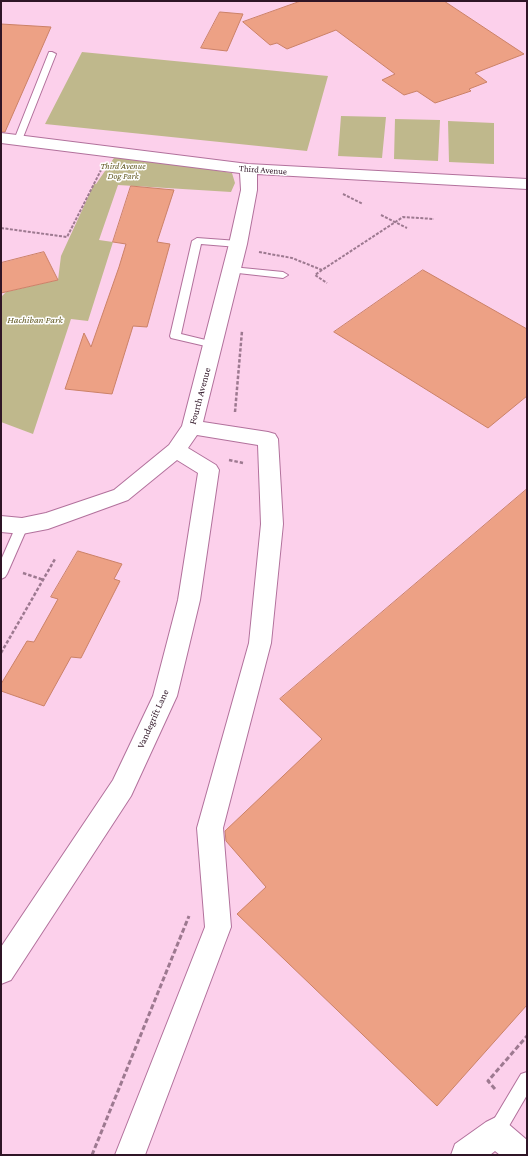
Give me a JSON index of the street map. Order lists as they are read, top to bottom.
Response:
{
  "streets": {
    "street": ["Third Avenue", "Fourth Avenue", "Vandegrift Lane"]
  },
  "crossings": [
    ["Third Avenue", "Fourth Avenue"],
    ["Fourth Avenue", "Vandegrift Lane"]
  ],
  "parks": ["Third Avenue Dog Park", "Hachiban Park"]
}
